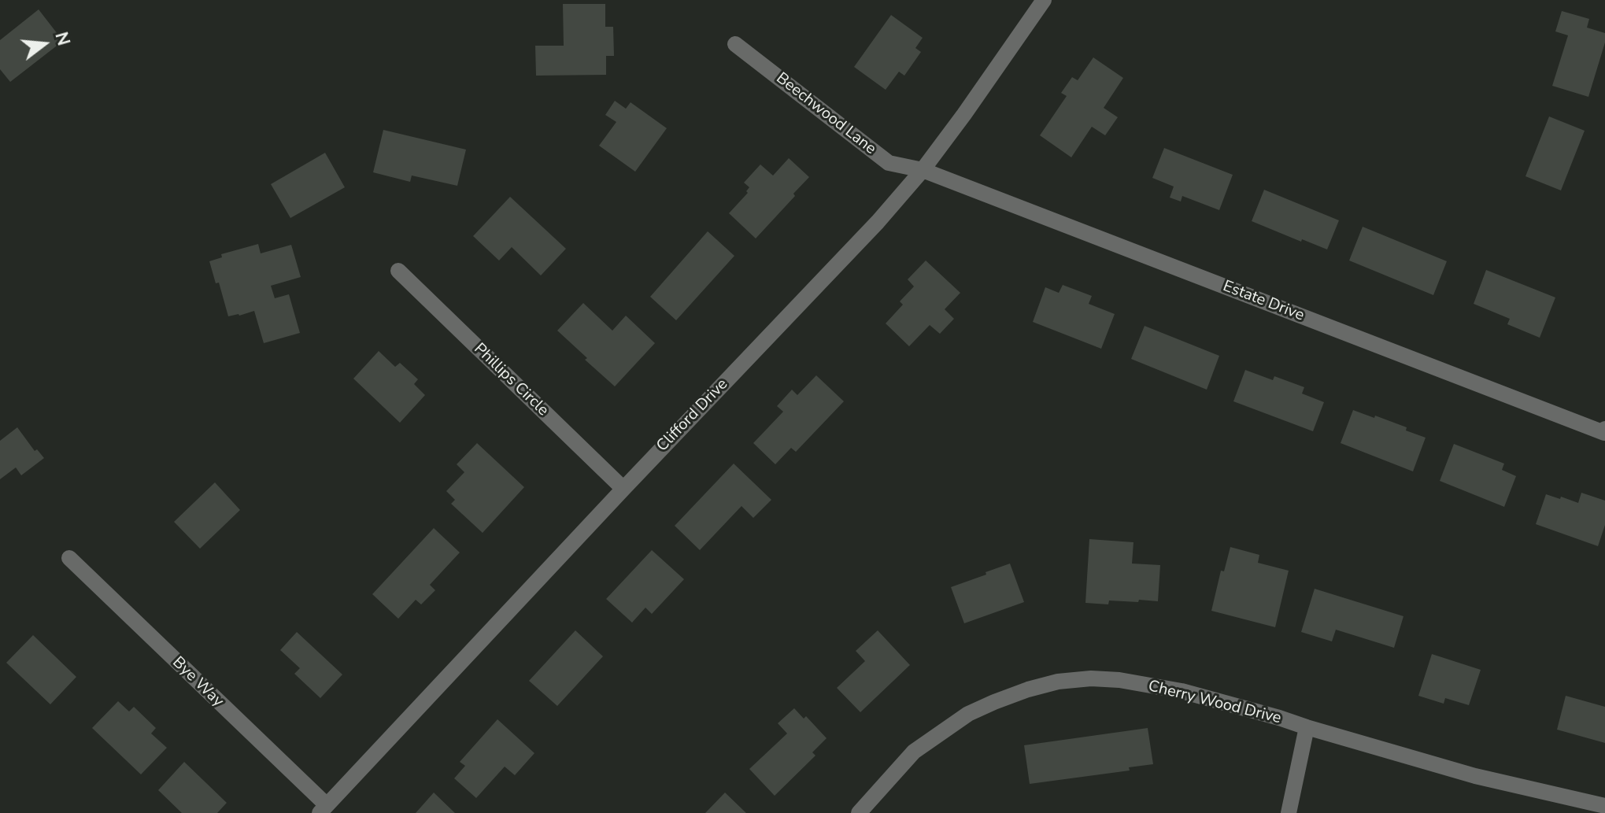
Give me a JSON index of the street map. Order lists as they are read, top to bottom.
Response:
{
  "streets": {
    "street": [
      "Beechwood Lane",
      "Estate Drive",
      "Phillips Circle",
      "Clifford Drive",
      "Bye Way",
      "Cherry Wood Drive"
    ]
  },
  "crossings": [
    ["Beechwood Lane", "Estate Drive"],
    ["Beechwood Lane", "Clifford Drive"],
    ["Estate Drive", "Clifford Drive"],
    ["Phillips Circle", "Clifford Drive"],
    ["Clifford Drive", "Bye Way"]
  ],
  "north": "right"
}
